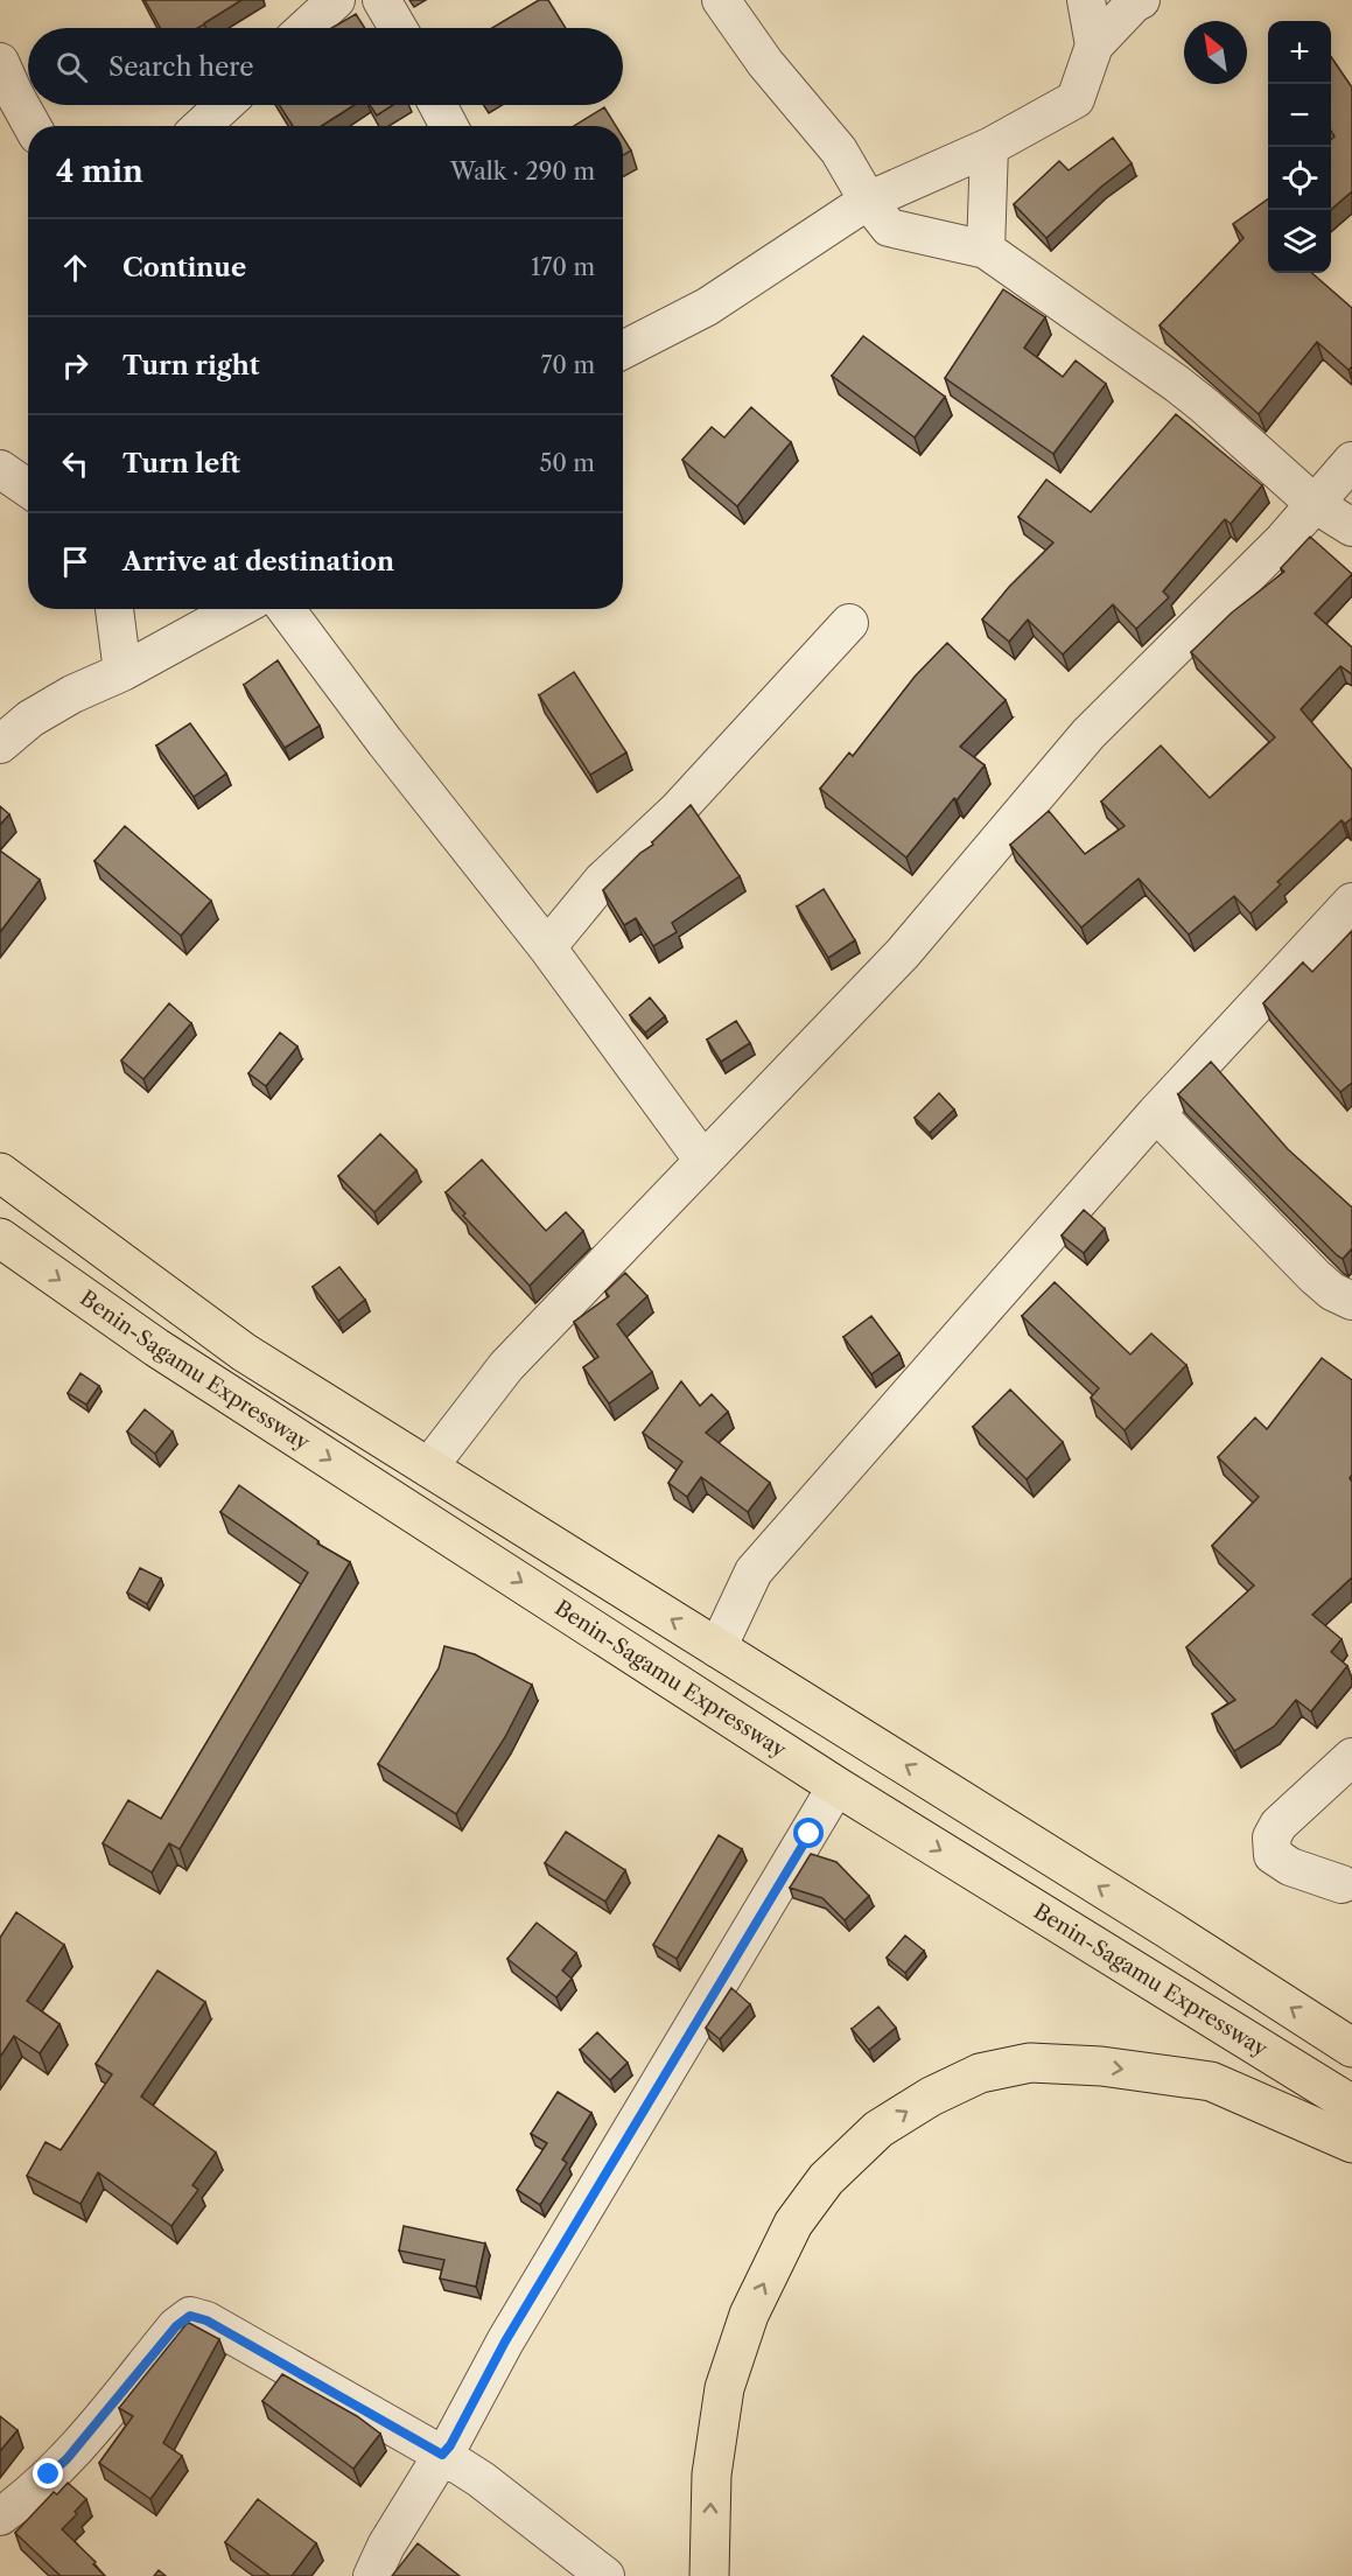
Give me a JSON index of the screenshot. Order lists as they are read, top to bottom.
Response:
{
  "streets": {
    "highway": ["Benin-Sagamu Expressway"]
  },
  "north": "top left",
  "page": {
    "map_buttons": ["+", "−"],
    "search": "Search here",
    "heading": ["4 min", "Walk · 290 m"],
    "list": [
      ["Continue", "170 m"],
      ["Turn right", "70 m"],
      ["Turn left", "50 m"],
      "Arrive at destination"
    ]
  }
}
